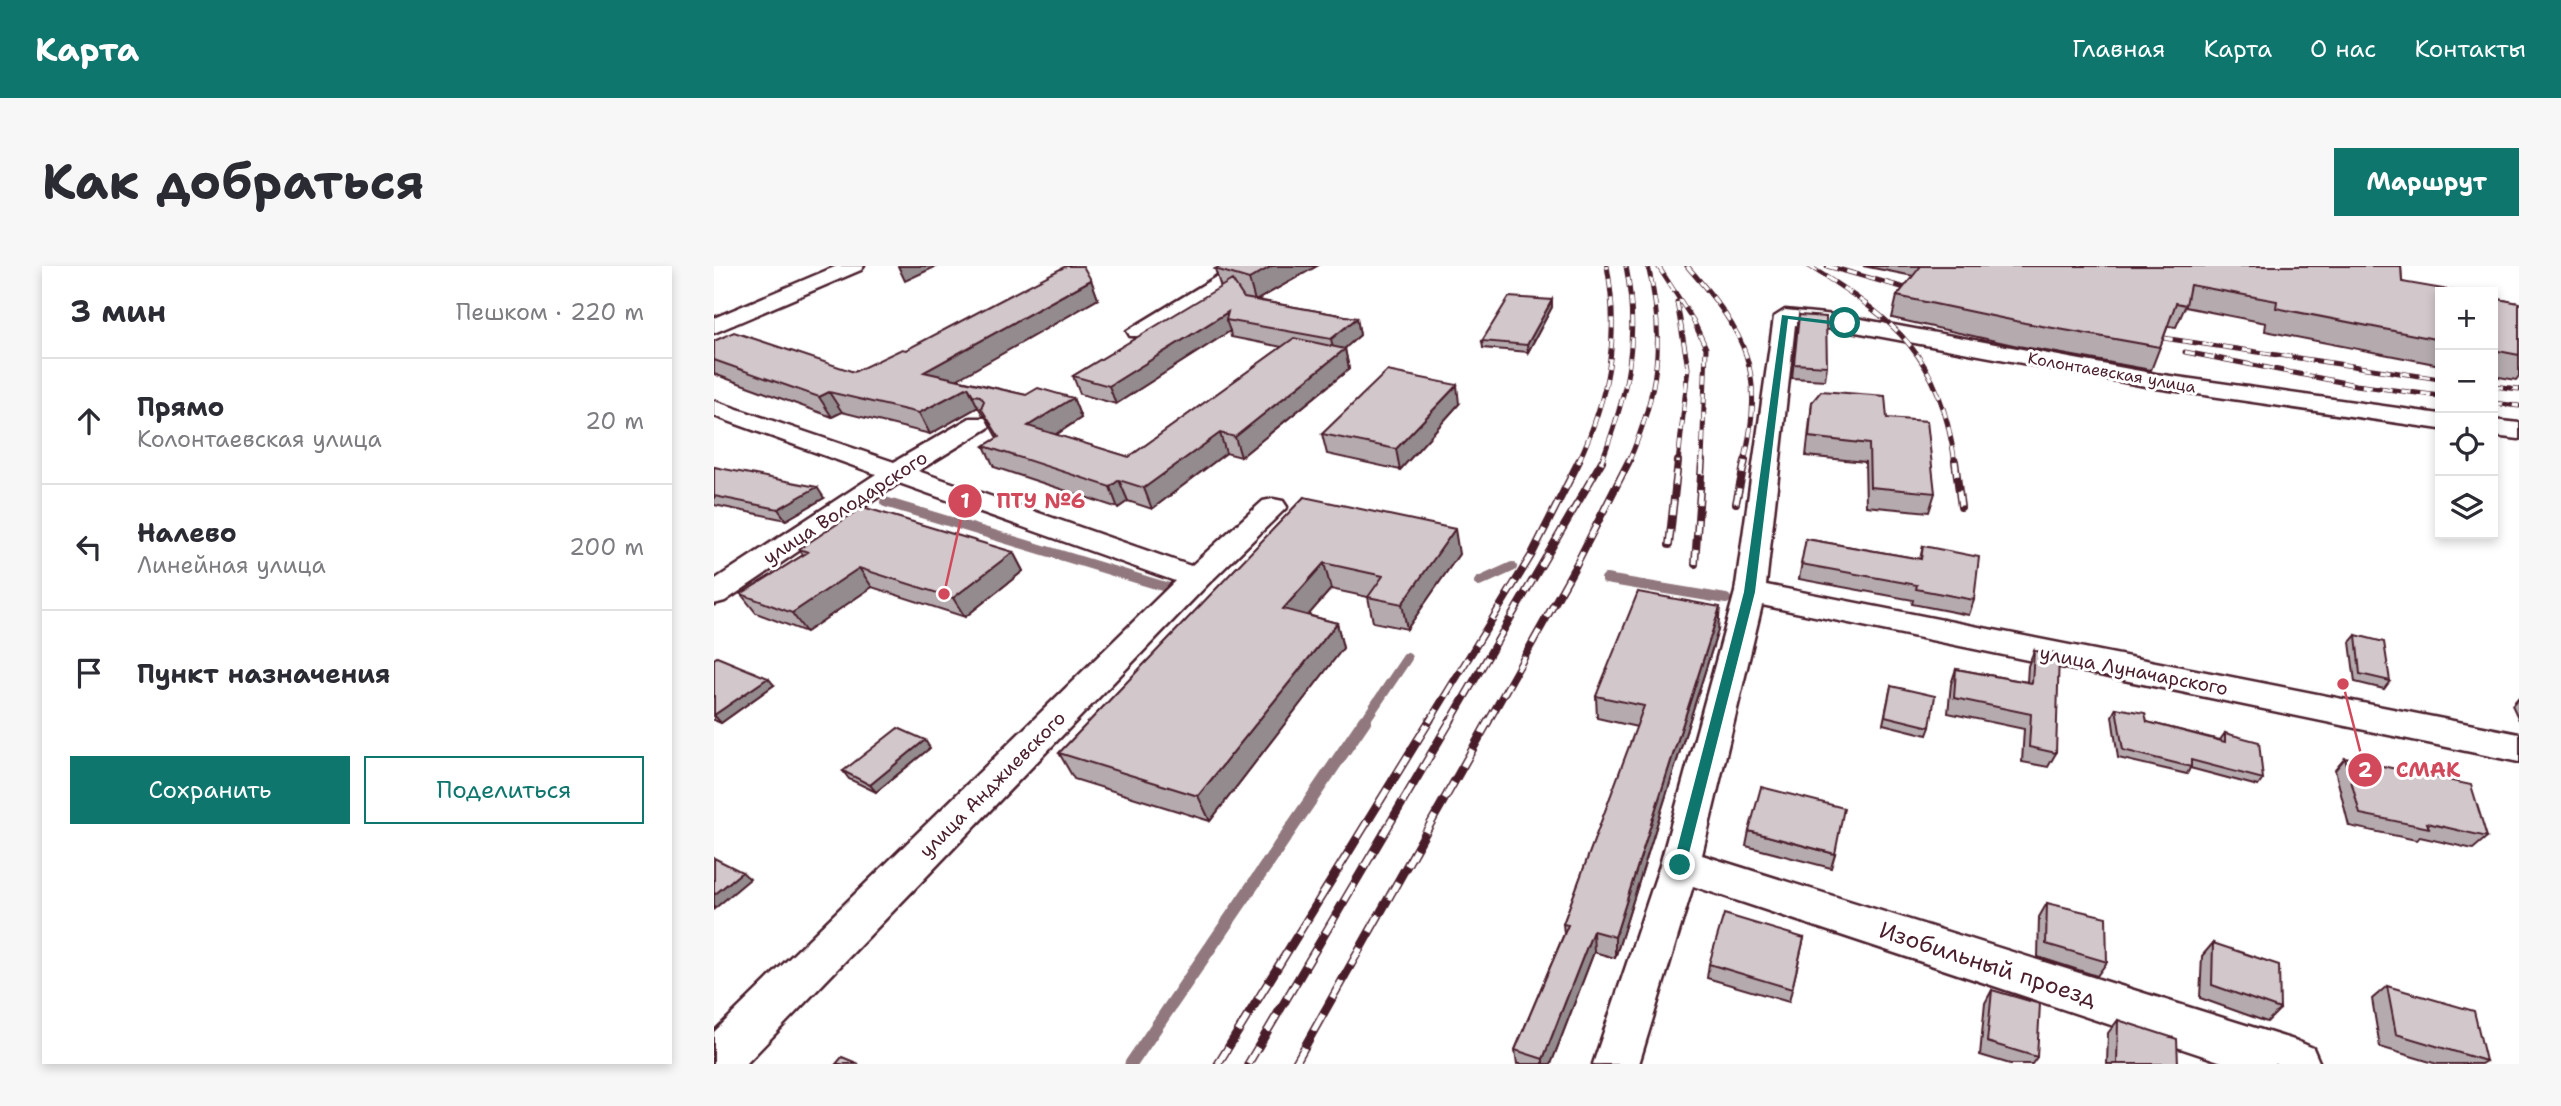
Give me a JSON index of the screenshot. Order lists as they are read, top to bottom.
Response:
{
  "streets": {
    "street": [
      "Колонтаевская улица",
      "улица Володарского",
      "улица Луначарского",
      "улица Анджиевского",
      "Изобильный проезд"
    ]
  },
  "crossings": [
    ["Колонтаевская улица", "улица Луначарского"]
  ],
  "places": ["ПТУ №6", "СМАК"],
  "page": {
    "header": "Карта",
    "nav": [
      "Главная",
      "Карта",
      "О нас",
      "Контакты"
    ],
    "buttons": [
      "Маршрут",
      ["Сохранить", "Поделиться"]
    ],
    "title": "Как добраться",
    "heading": ["3 мин", "Пешком · 220 m"],
    "map_buttons": ["+", "−"],
    "list": [
      ["Прямо", "Колонтаевская улица", "20 m"],
      ["Налево", "Линейная улица", "200 m"],
      "Пункт назначения"
    ]
  }
}
